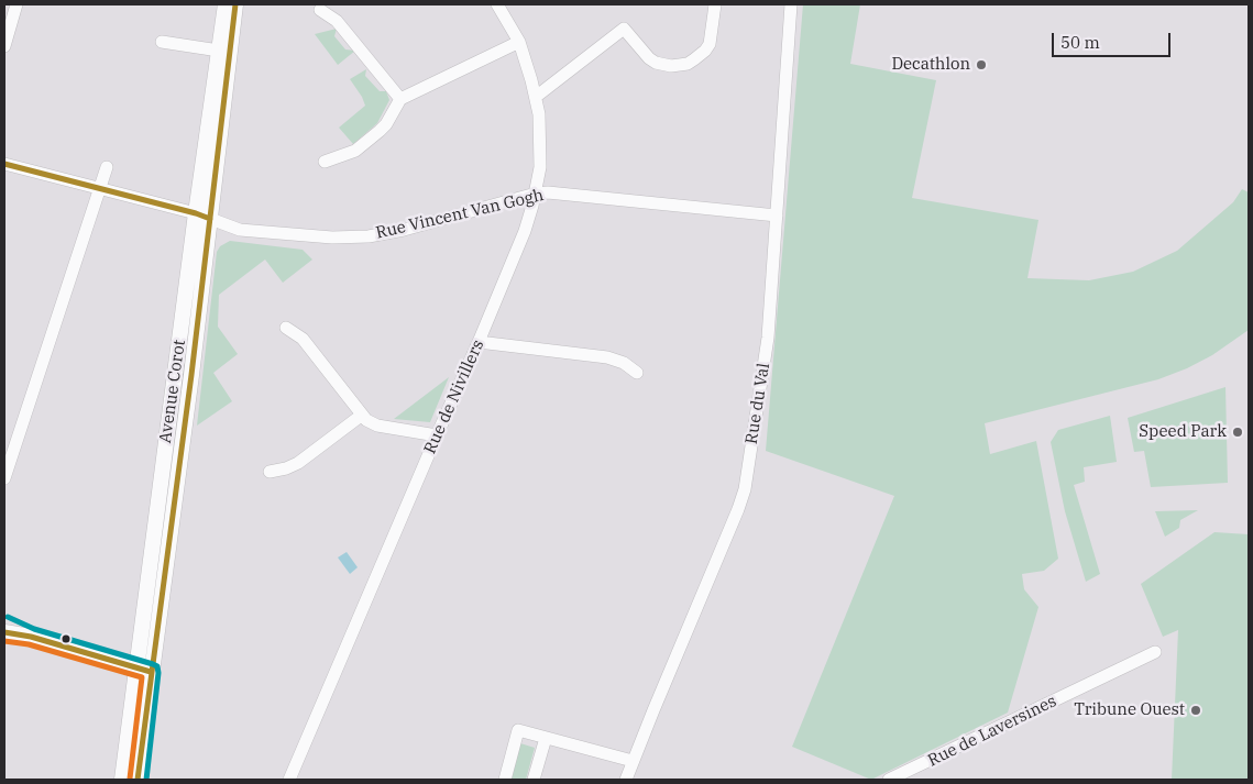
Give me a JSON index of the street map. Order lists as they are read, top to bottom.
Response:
{
  "streets": {
    "street": [
      "Rue Vincent Van Gogh",
      "Avenue Corot",
      "Rue de Nivillers",
      "Rue du Val",
      "Rue de Laversines"
    ]
  },
  "crossings": [
    ["Rue Vincent Van Gogh", "Avenue Corot"],
    ["Rue Vincent Van Gogh", "Rue de Nivillers"],
    ["Rue Vincent Van Gogh", "Rue du Val"]
  ],
  "places": ["Decathlon", "Speed Park", "Tribune Ouest"],
  "scale_bar": "50 m"
}
